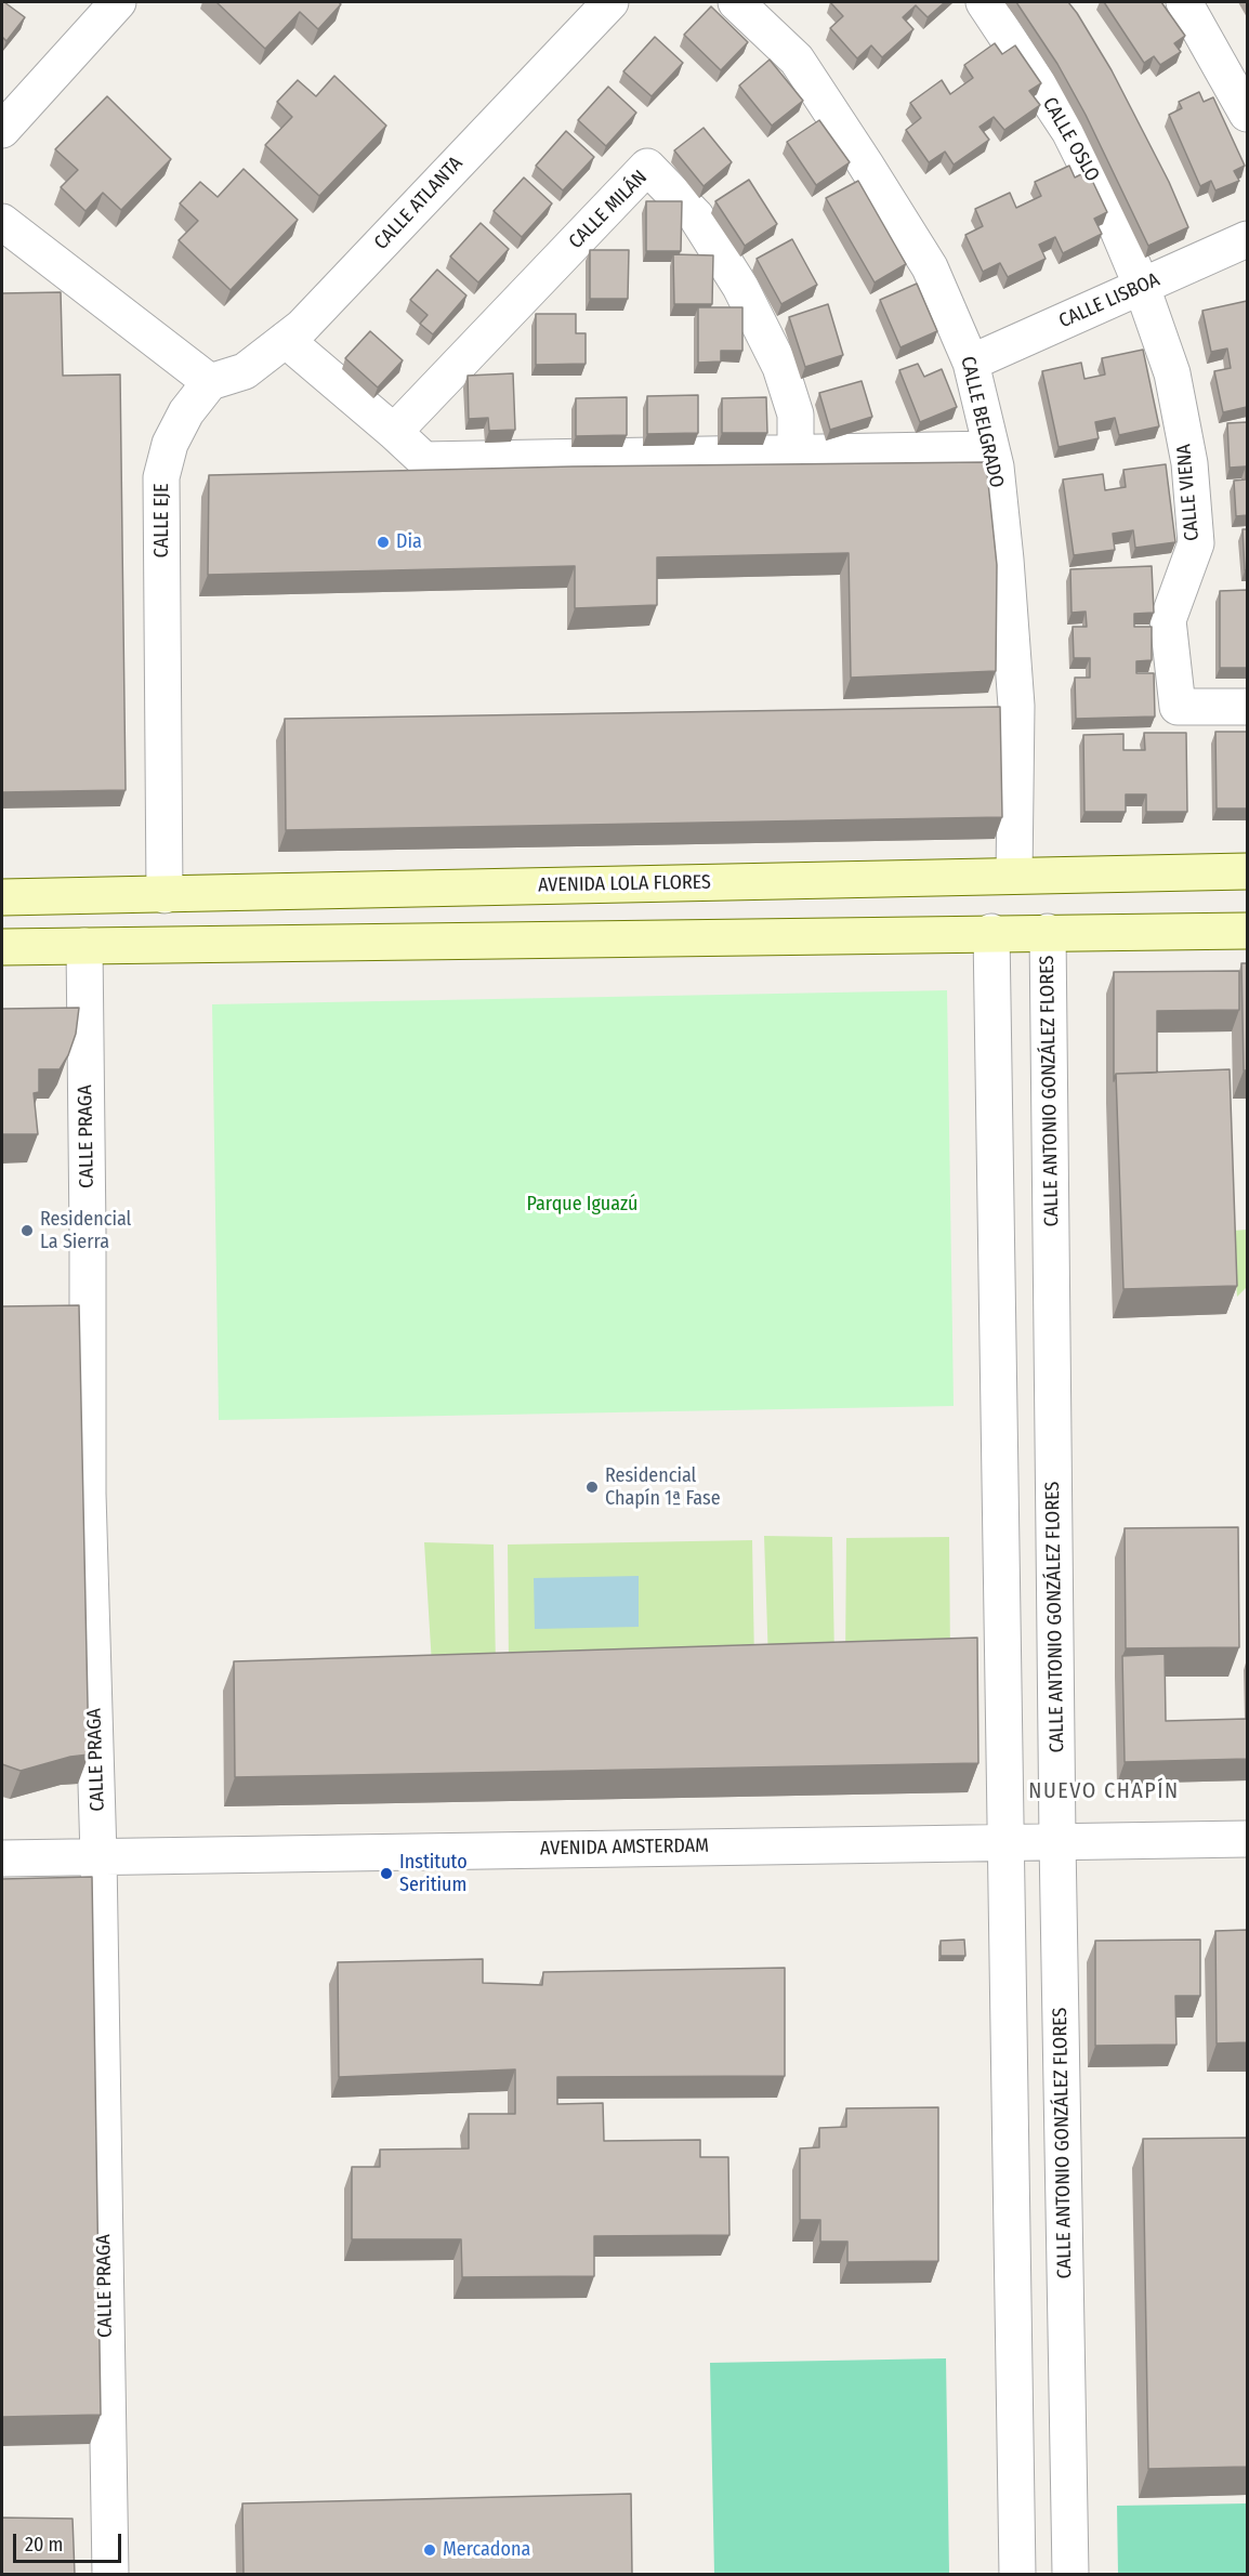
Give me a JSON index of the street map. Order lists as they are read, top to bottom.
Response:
{
  "streets": {
    "main road": ["AVENIDA LOLA FLORES"],
    "street": [
      "CALLE OSLO",
      "CALLE ATLANTA",
      "CALLE MILÁN",
      "CALLE LISBOA",
      "CALLE BELGRADO",
      "CALLE VIENA",
      "CALLE EJE",
      "CALLE ANTONIO GONZÁLEZ FLORES",
      "CALLE PRAGA",
      "AVENIDA AMSTERDAM"
    ]
  },
  "crossings": [
    ["CALLE OSLO", "CALLE LISBOA"],
    ["CALLE OSLO", "CALLE VIENA"],
    ["CALLE ATLANTA", "CALLE EJE"],
    ["CALLE LISBOA", "CALLE BELGRADO"],
    ["CALLE LISBOA", "CALLE VIENA"],
    ["CALLE BELGRADO", "AVENIDA LOLA FLORES"],
    ["CALLE EJE", "AVENIDA LOLA FLORES"],
    ["CALLE ANTONIO GONZÁLEZ FLORES", "AVENIDA AMSTERDAM"],
    ["CALLE PRAGA", "AVENIDA AMSTERDAM"]
  ],
  "districts": ["NUEVO CHAPÍN"],
  "parks": ["Parque Iguazú"],
  "places": [
    "Dia",
    "Residencial La Sierra",
    "Residencial Chapín 1ª Fase",
    "Instituto Seritium",
    "Mercadona"
  ],
  "scale_bar": "20 m"
}
